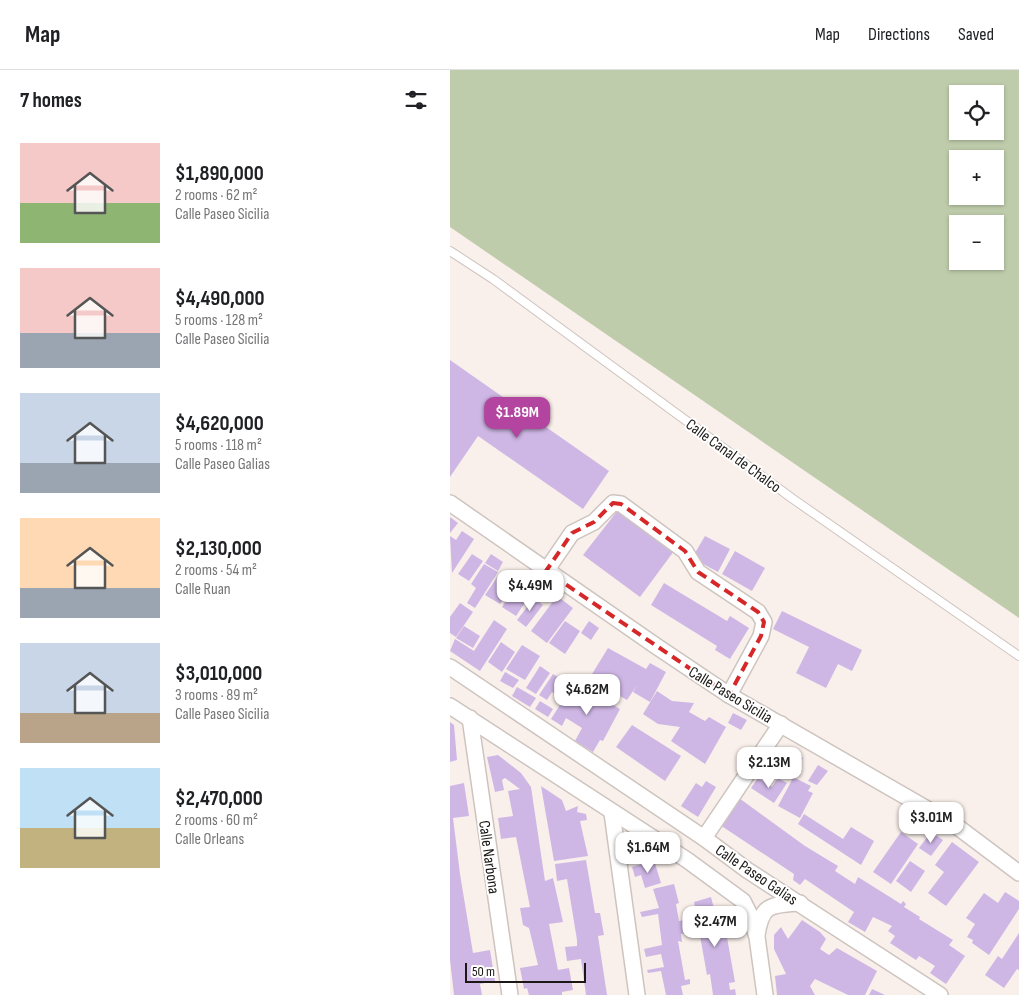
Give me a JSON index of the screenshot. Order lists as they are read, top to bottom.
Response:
{
  "streets": {
    "street": ["Calle Paseo Sicilia", "Calle Narbona", "Calle Paseo Galias"],
    "lane": ["Calle Canal de Chalco"]
  },
  "crossings": [
    ["Calle Narbona", "Calle Paseo Galias"]
  ],
  "scale_bar": "50 m",
  "page": {
    "header": "Map",
    "nav": ["Map", "Directions", "Saved"],
    "heading": "7 homes",
    "map_buttons": ["+", "−"],
    "list": [
      {
        "name": "$1,890,000",
        "note": "2 rooms · 62 m² · Calle Paseo Sicilia"
      },
      {
        "name": "$4,490,000",
        "note": "5 rooms · 128 m² · Calle Paseo Sicilia"
      },
      {
        "name": "$4,620,000",
        "note": "5 rooms · 118 m² · Calle Paseo Galias"
      },
      {
        "name": "$2,130,000",
        "note": "2 rooms · 54 m² · Calle Ruan"
      },
      {
        "name": "$3,010,000",
        "note": "3 rooms · 89 m² · Calle Paseo Sicilia"
      },
      {
        "name": "$2,470,000",
        "note": "2 rooms · 60 m² · Calle Orleans"
      }
    ],
    "price": [
      "$1.89M",
      "$4.49M",
      "$4.62M",
      "$2.13M",
      "$3.01M",
      "$1.64M",
      "$2.47M"
    ],
    "scale": "50 m"
  }
}
